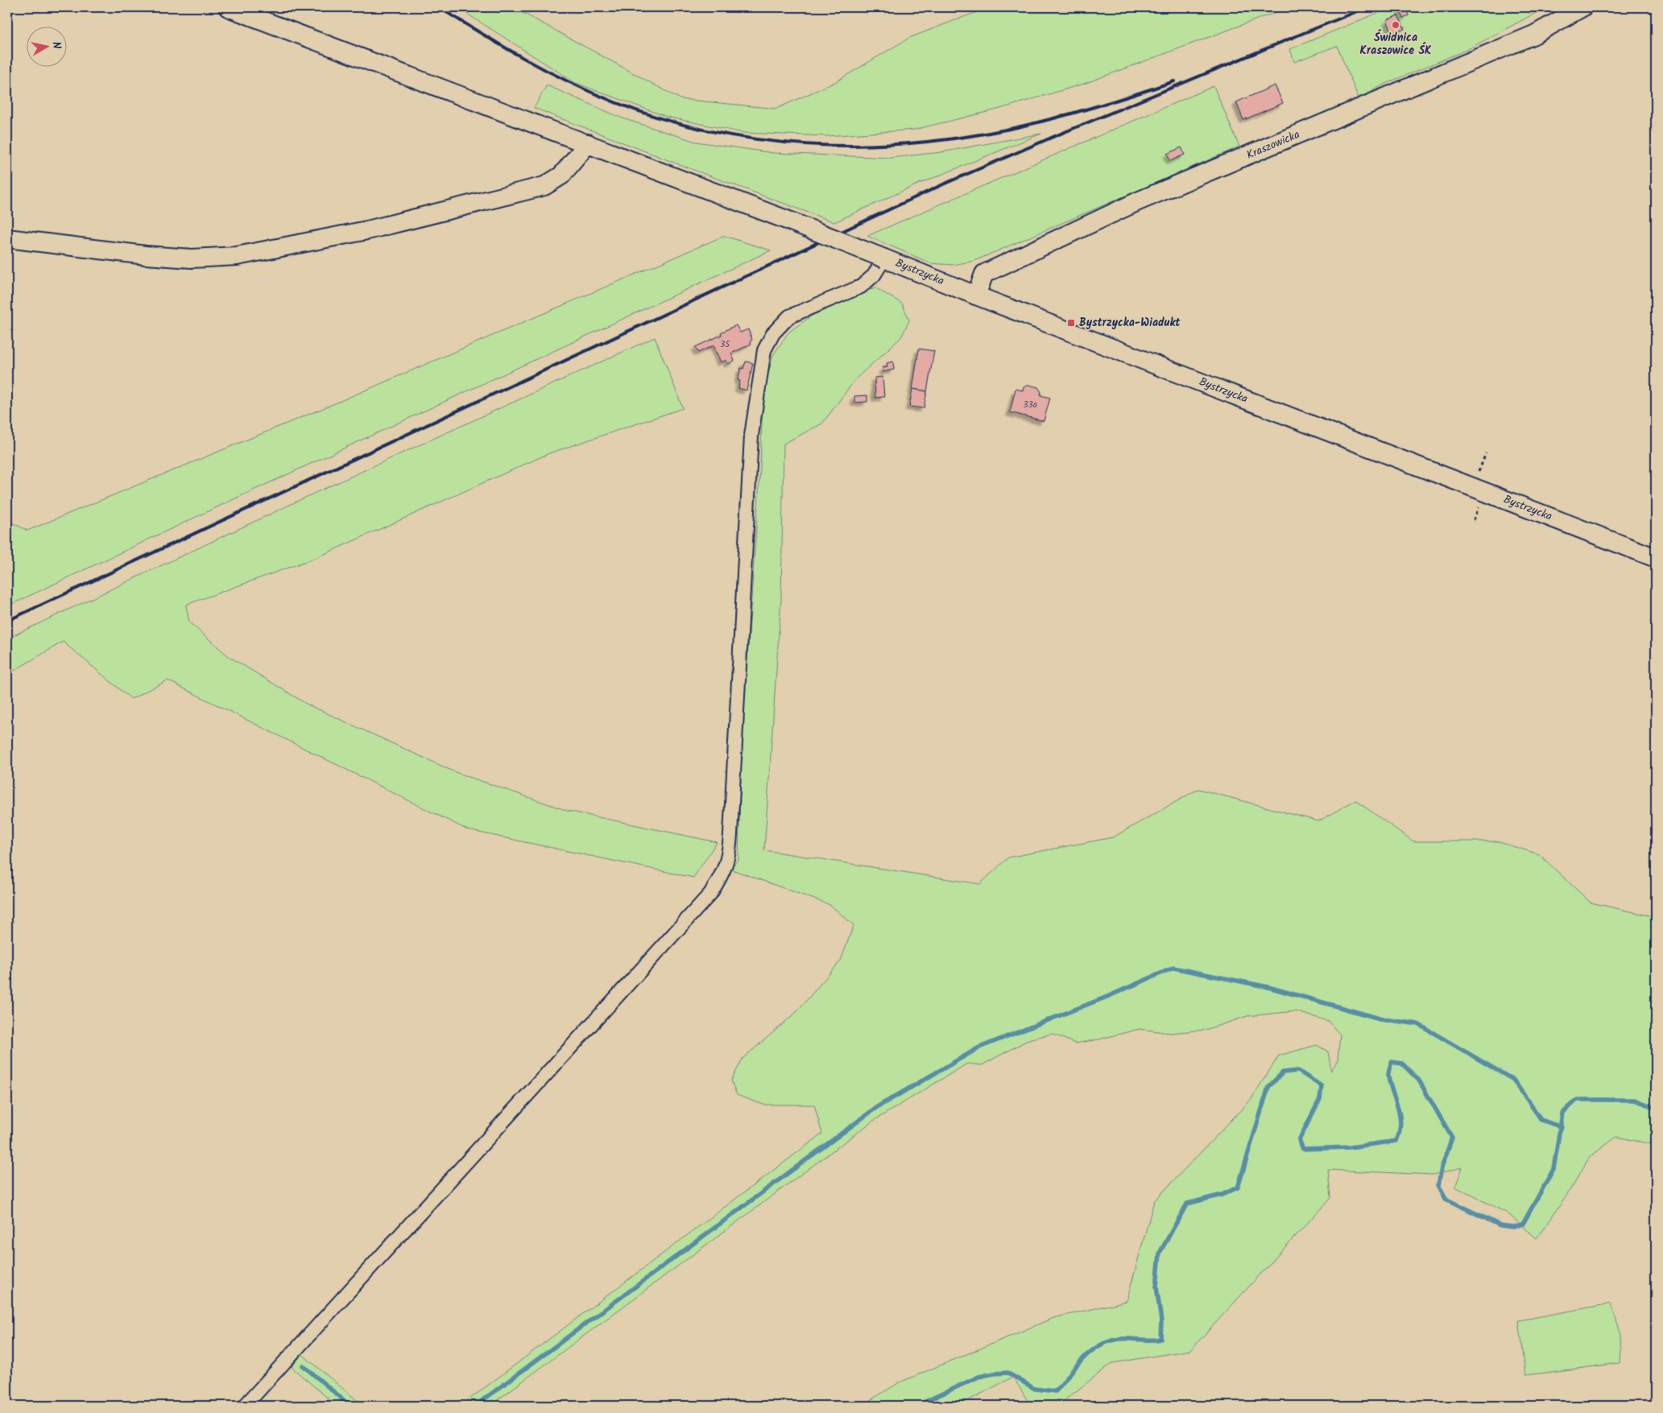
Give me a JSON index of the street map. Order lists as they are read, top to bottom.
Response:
{
  "streets": {
    "street": ["Kraszowicka", "Bystrzycka"]
  },
  "crossings": [
    ["Kraszowicka", "Bystrzycka"]
  ],
  "places": {
    "other": ["Świdnica Kraszowice ŚK"],
    "transit": ["Bystrzycka-Wiadukt"]
  },
  "house_numbers": ["35", "33a"],
  "north": "right"
}
